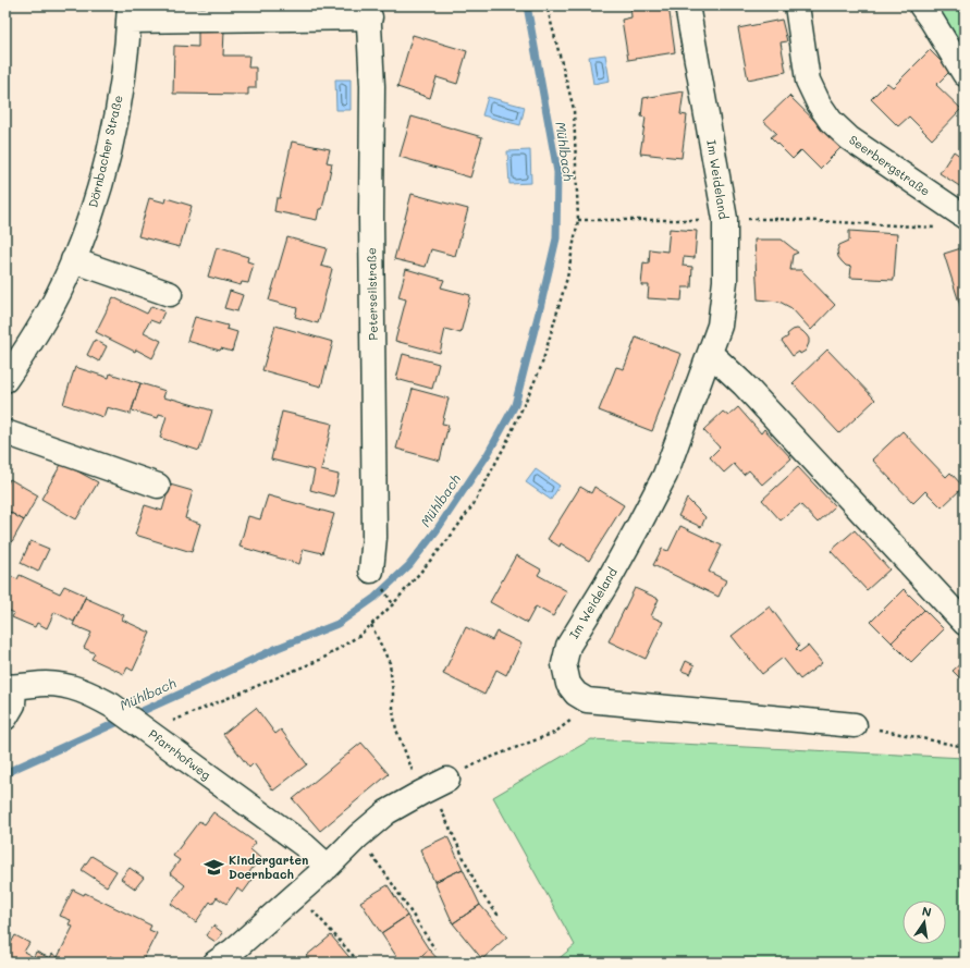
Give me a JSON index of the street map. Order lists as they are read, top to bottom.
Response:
{
  "streets": {
    "street": [
      "Dörnbacher Straße",
      "Seerbergstraße",
      "Im Weideland",
      "Peterseilstraße",
      "Pfarrhofweg"
    ]
  },
  "crossings": [
    ["Dörnbacher Straße", "Peterseilstraße"]
  ],
  "water": ["Mühlbach"],
  "places": {
    "school or university": ["Kindergarten Doernbach"]
  },
  "north": "top"
}
